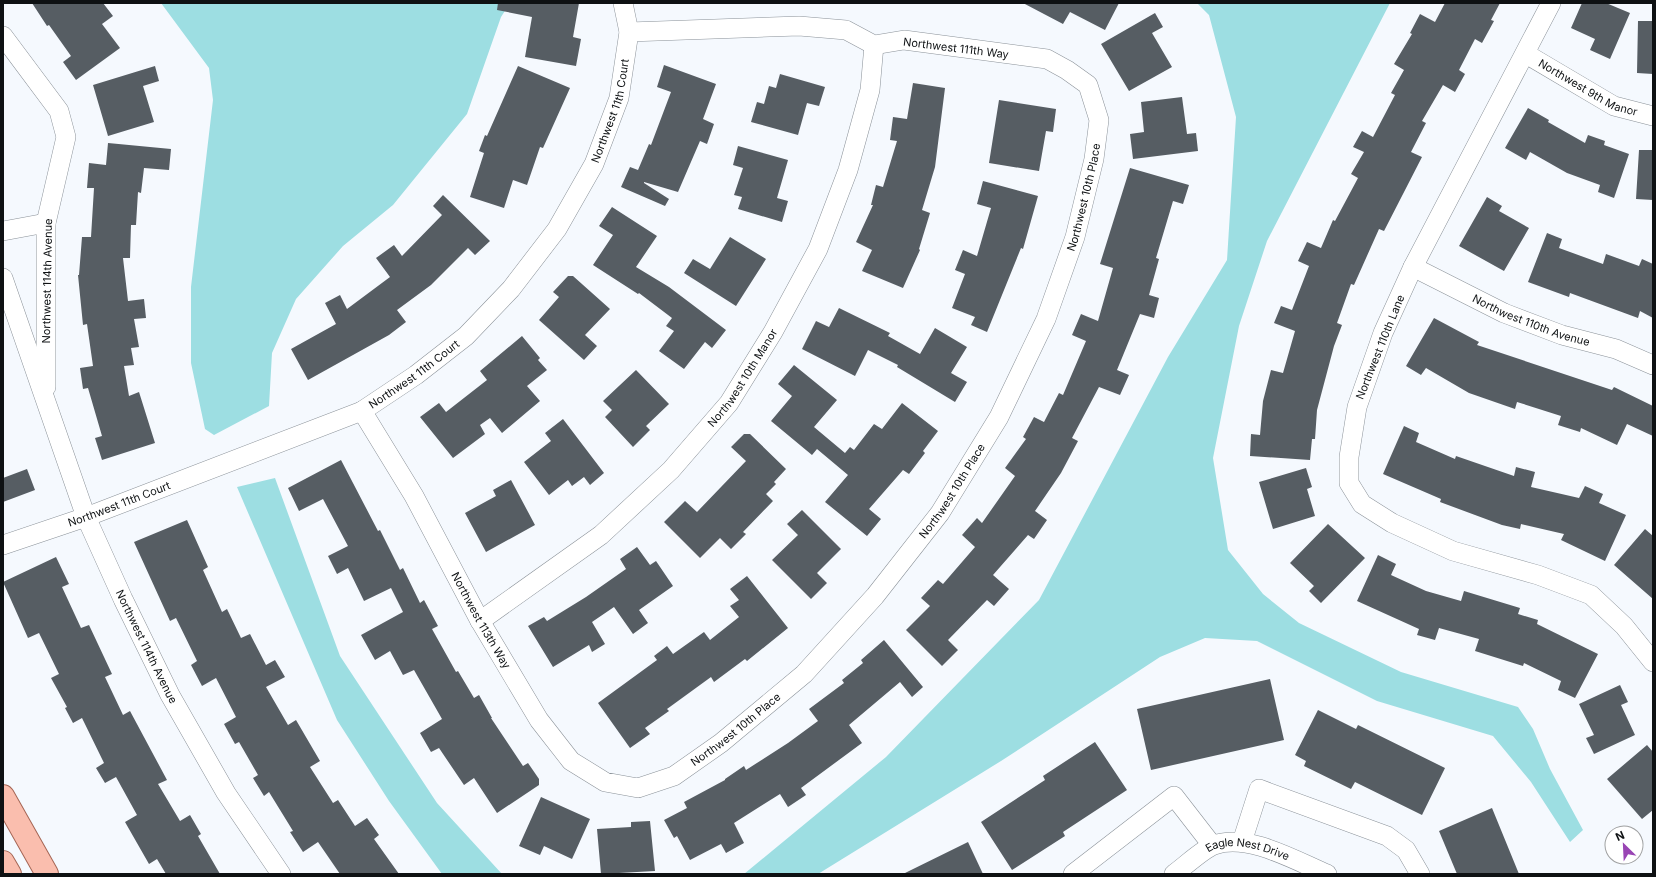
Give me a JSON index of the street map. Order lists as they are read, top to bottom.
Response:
{
  "streets": {
    "street": [
      "Northwest 111th Way",
      "Northwest 9th Manor",
      "Northwest 11th Court",
      "Northwest 10th Place",
      "Northwest 114th Avenue",
      "Northwest 110th Avenue",
      "Northwest 110th Lane",
      "Northwest 10th Manor",
      "Northwest 113th Way",
      "Eagle Nest Drive"
    ]
  },
  "crossings": [
    ["Northwest 111th Way", "Northwest 10th Place"],
    ["Northwest 111th Way", "Northwest 10th Manor"],
    ["Northwest 9th Manor", "Northwest 110th Lane"],
    ["Northwest 11th Court", "Northwest 114th Avenue"],
    ["Northwest 11th Court", "Northwest 113th Way"],
    ["Northwest 10th Place", "Northwest 113th Way"],
    ["Northwest 110th Avenue", "Northwest 110th Lane"],
    ["Northwest 10th Manor", "Northwest 113th Way"]
  ],
  "north": "top left"
}
